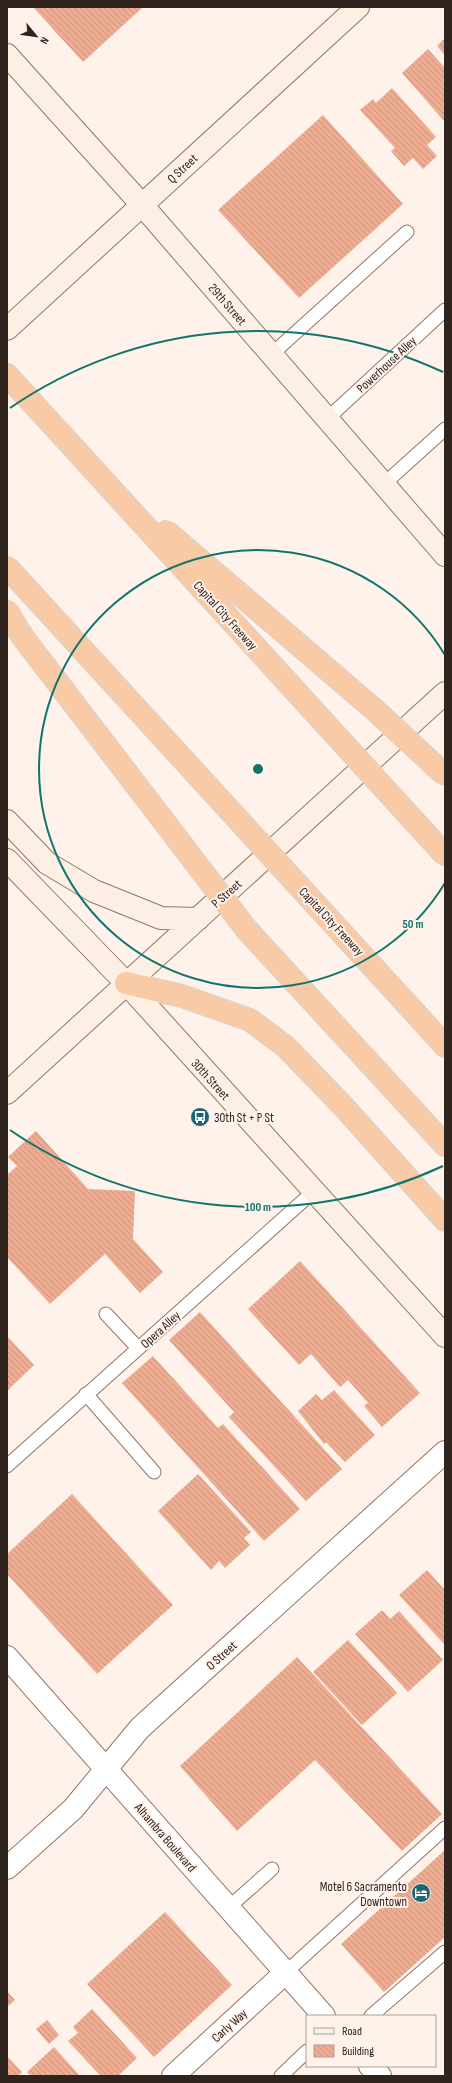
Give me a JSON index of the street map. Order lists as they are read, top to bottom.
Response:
{
  "streets": {
    "highway": ["Capital City Freeway"],
    "main road": [
      "Q Street",
      "29th Street",
      "P Street",
      "30th Street"
    ],
    "street": ["O Street", "Alhambra Boulevard", "Carly Way"],
    "lane": ["Powerhouse Alley", "Opera Alley"]
  },
  "crossings": [
    ["Q Street", "29th Street"],
    ["29th Street", "Powerhouse Alley"],
    ["P Street", "30th Street"],
    ["30th Street", "Opera Alley"],
    ["O Street", "Alhambra Boulevard"],
    ["Alhambra Boulevard", "Carly Way"]
  ],
  "places": {
    "bus stop": ["30th St + P St"],
    "hotel": ["Motel 6 Sacramento Downtown"]
  },
  "legend": ["Road", "Building"],
  "north": "bottom right",
  "rings": ["50 m", "100 m"]
}
